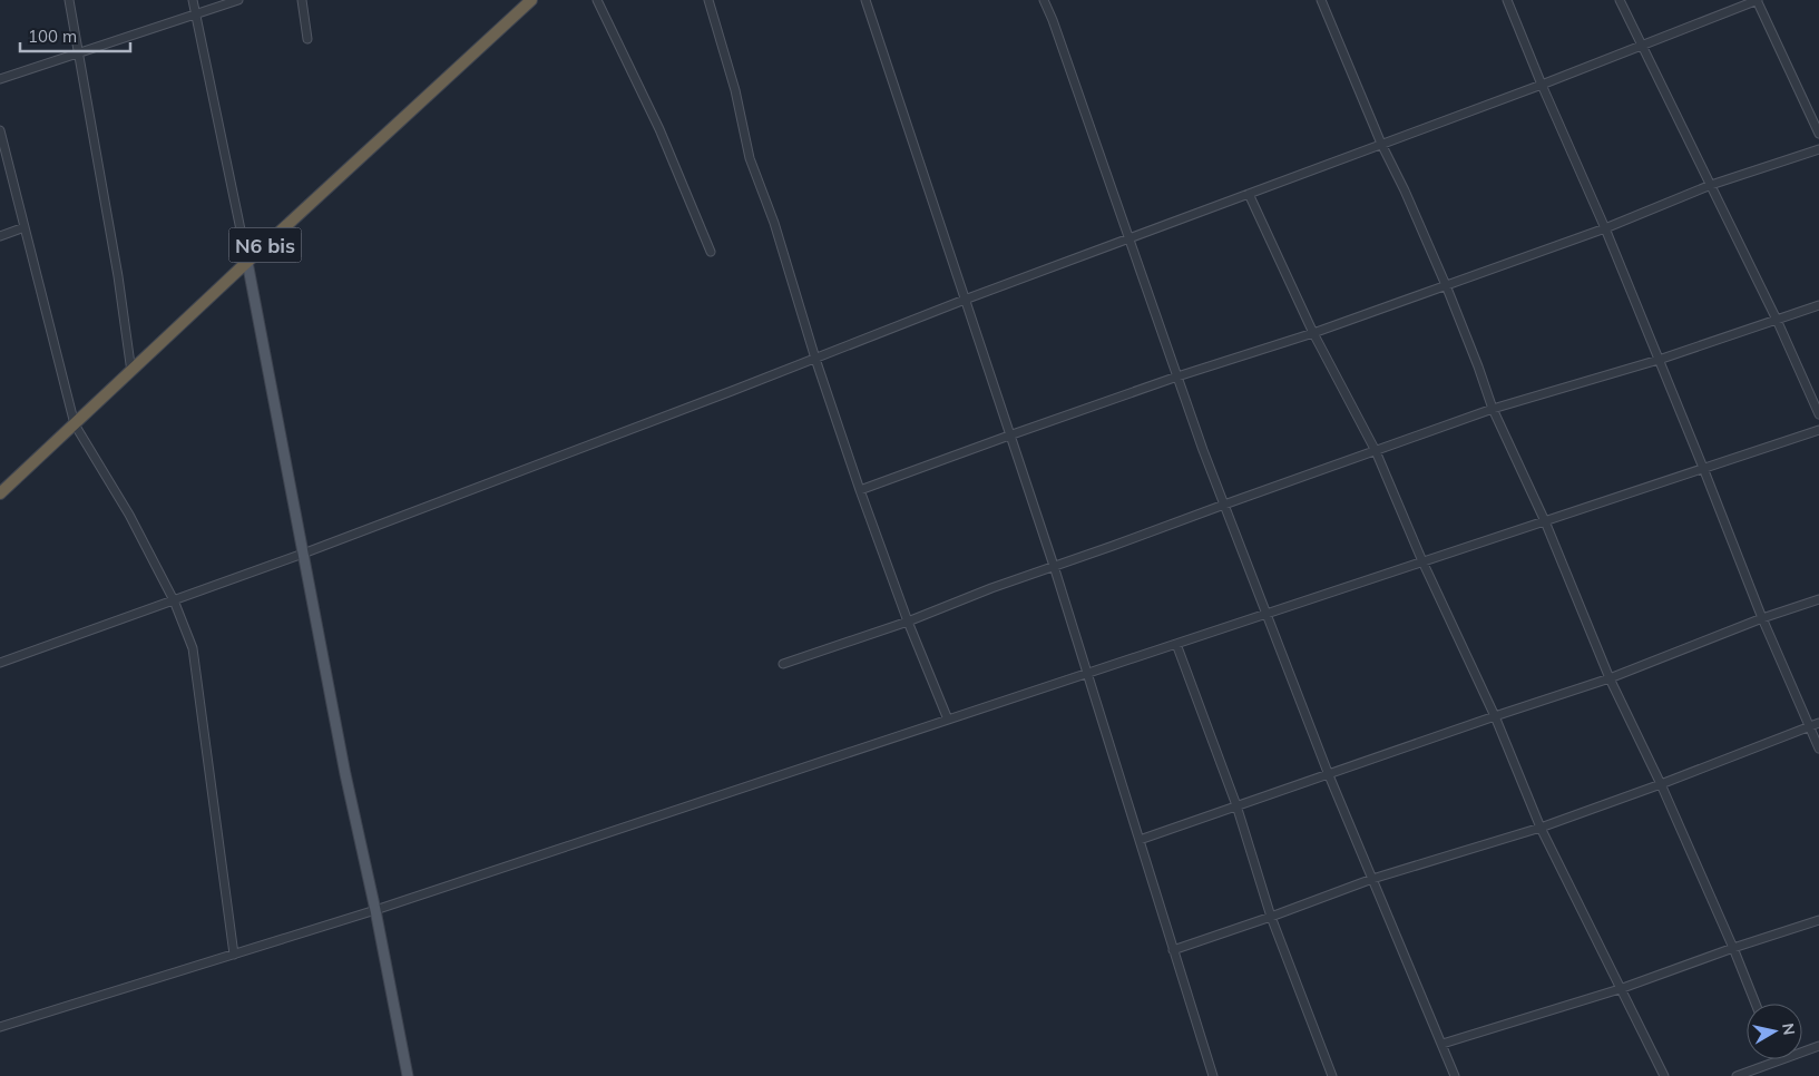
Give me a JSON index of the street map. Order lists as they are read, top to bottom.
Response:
{
  "streets": {
    "highway": ["N6 bis"]
  },
  "scale_bar": "100 m",
  "north": "right"
}
